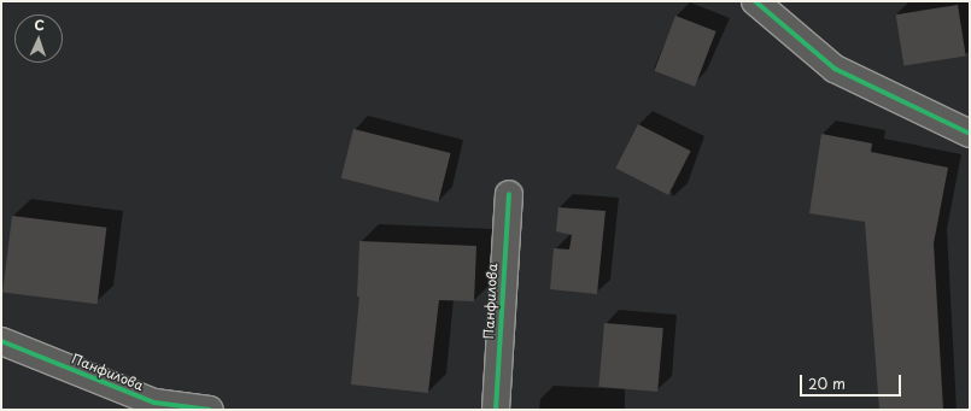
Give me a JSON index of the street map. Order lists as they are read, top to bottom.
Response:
{
  "streets": {
    "street": ["Панфилова"]
  },
  "scale_bar": "20 m",
  "north": "top"
}
